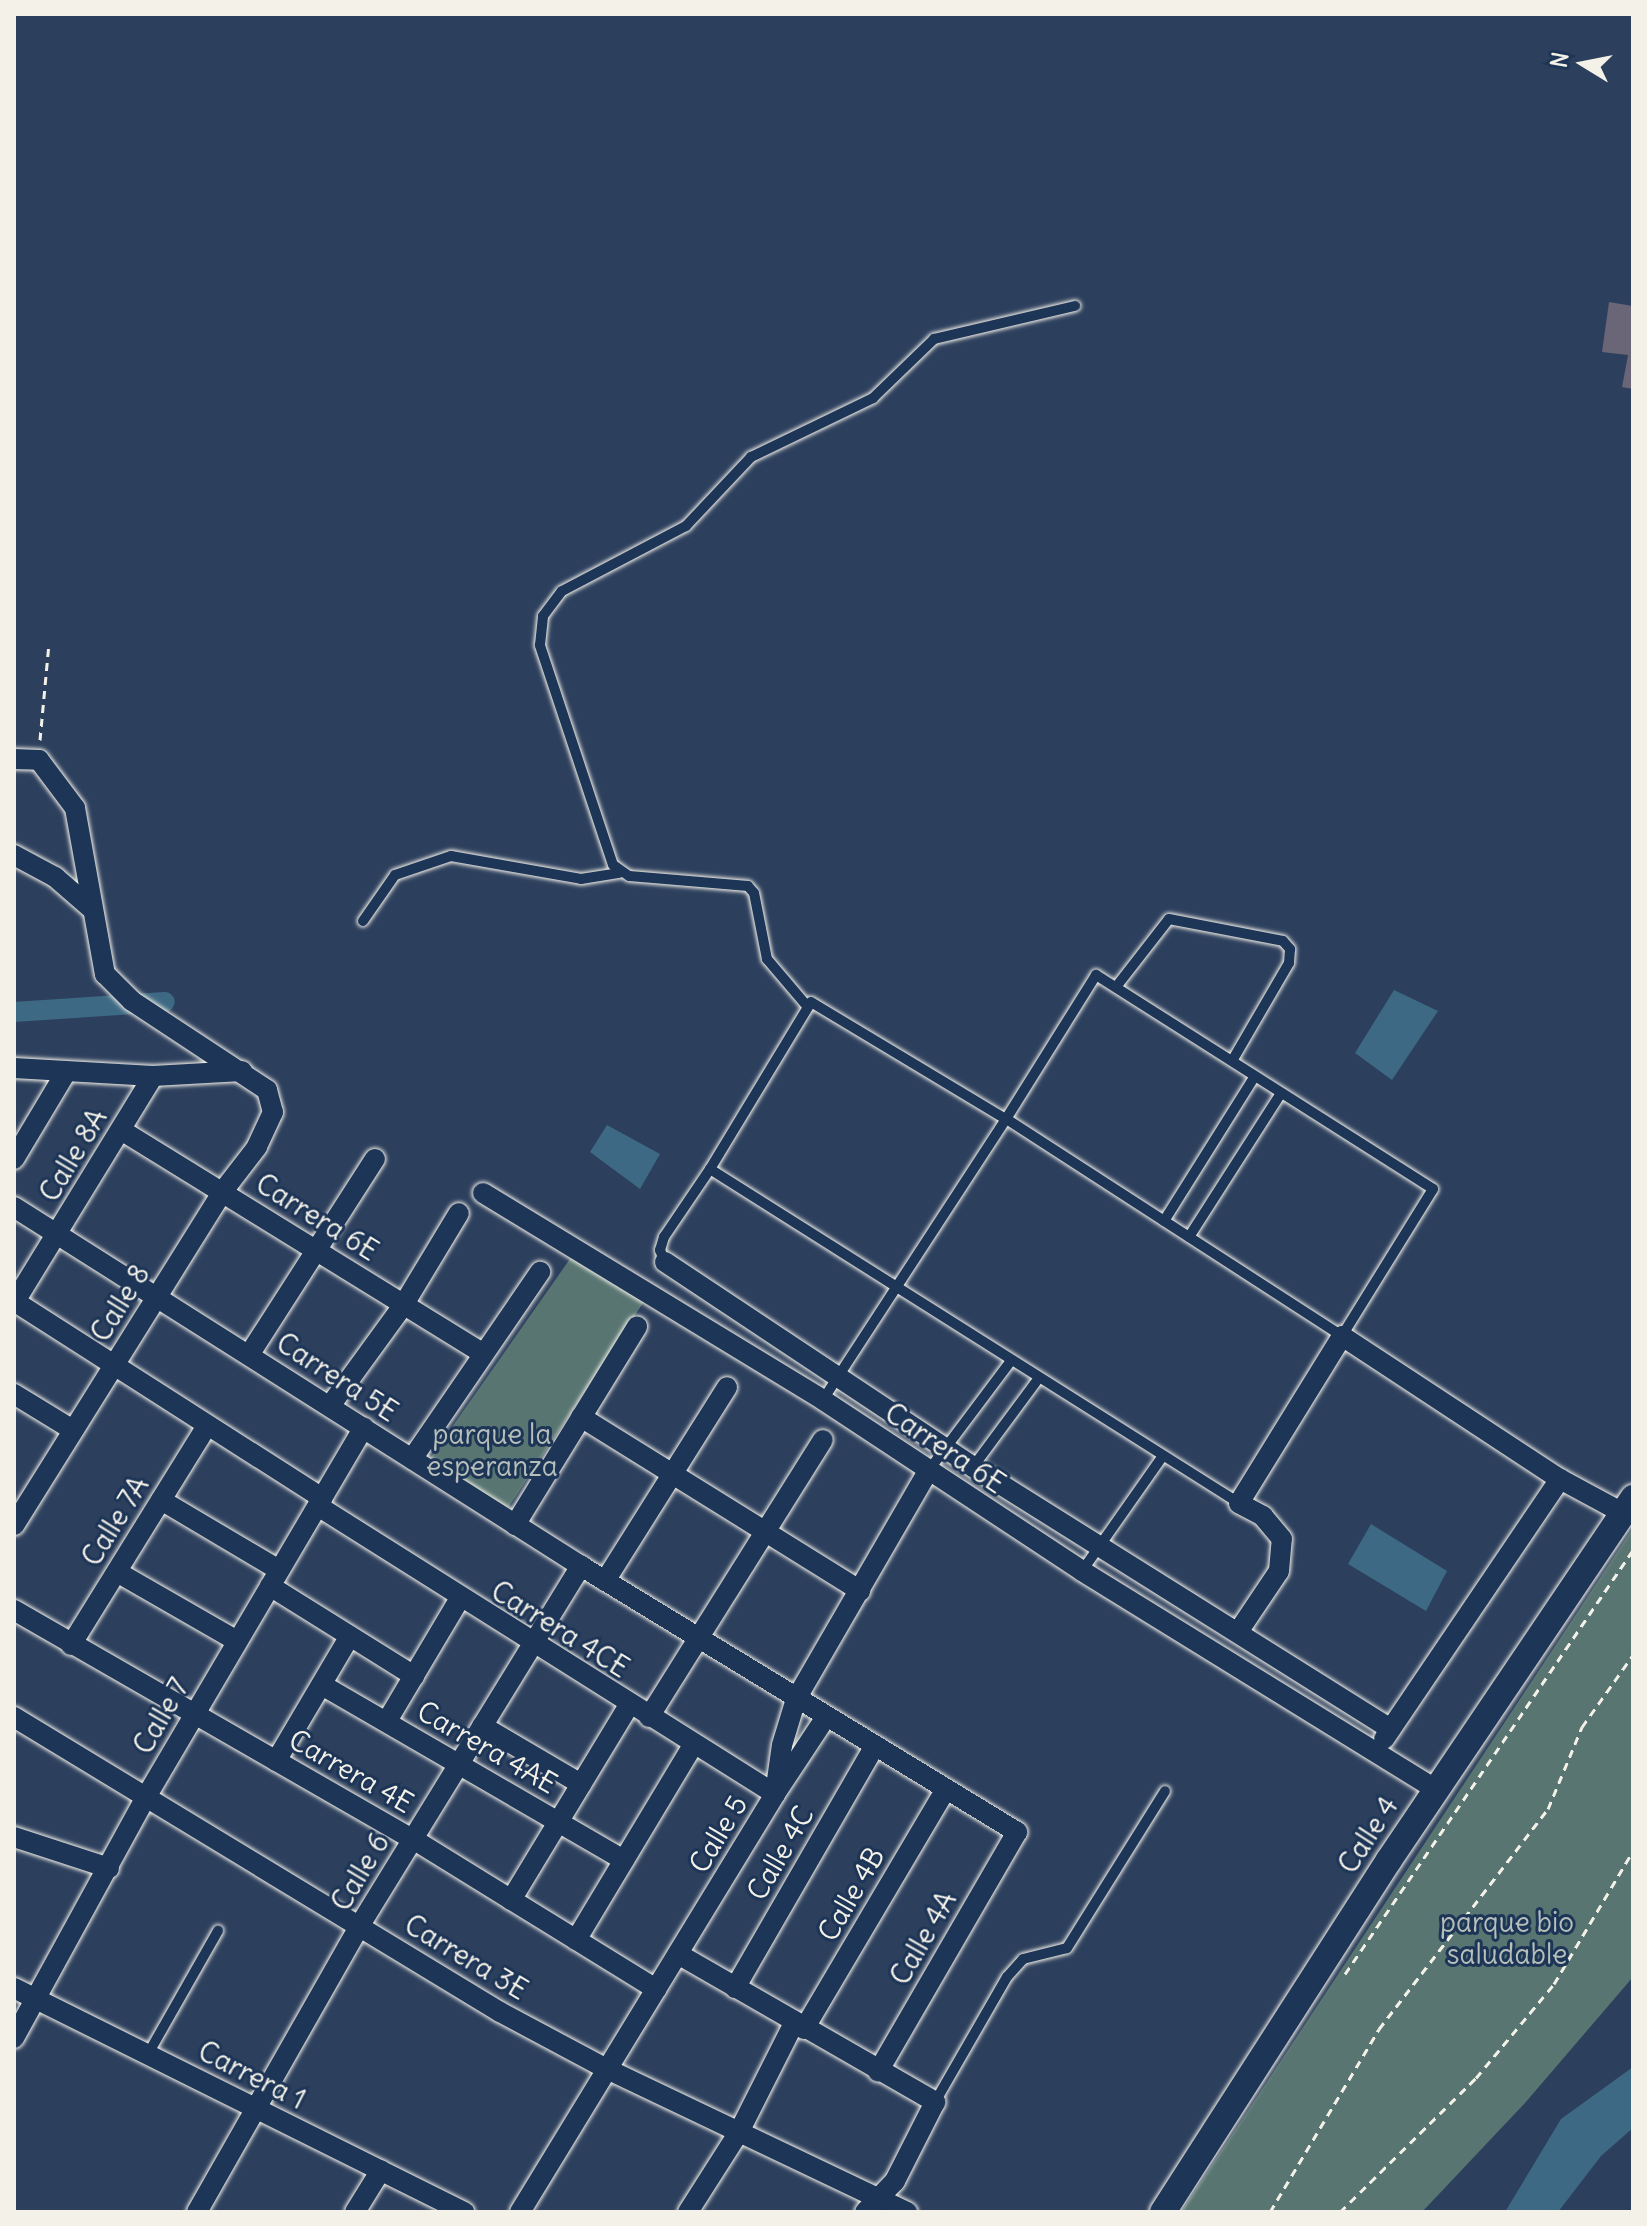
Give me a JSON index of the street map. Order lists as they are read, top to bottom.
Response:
{
  "streets": {
    "street": [
      "Calle 8A",
      "Carrera 6E",
      "Calle 8",
      "Carrera 5E",
      "Calle 7A",
      "Carrera 4CE",
      "Calle 7",
      "Carrera 4AE",
      "Carrera 4E",
      "Calle 5",
      "Calle 4",
      "Calle 4C",
      "Calle 6",
      "Calle 4B",
      "Calle 4A",
      "Carrera 3E",
      "Carrera 1"
    ]
  },
  "crossings": [
    ["Calle 8A", "Carrera 6E"],
    ["Calle 8A", "Carrera 5E"],
    ["Calle 8A", "Carrera 4CE"],
    ["Carrera 6E", "Calle 8"],
    ["Carrera 6E", "Calle 5"],
    ["Carrera 6E", "Calle 4"],
    ["Calle 8", "Carrera 5E"],
    ["Calle 8", "Carrera 4CE"],
    ["Carrera 5E", "Calle 7"],
    ["Carrera 5E", "Calle 5"],
    ["Carrera 5E", "Calle 4C"],
    ["Carrera 5E", "Calle 6"],
    ["Carrera 5E", "Calle 4B"],
    ["Carrera 5E", "Calle 4A"],
    ["Calle 7A", "Carrera 4CE"],
    ["Calle 7A", "Carrera 4E"],
    ["Carrera 4CE", "Calle 7"],
    ["Carrera 4CE", "Calle 5"],
    ["Carrera 4CE", "Calle 6"],
    ["Calle 7", "Carrera 4E"],
    ["Calle 7", "Carrera 3E"],
    ["Calle 7", "Carrera 1"],
    ["Carrera 4AE", "Calle 6"],
    ["Carrera 4E", "Calle 5"],
    ["Carrera 4E", "Calle 6"],
    ["Calle 5", "Carrera 3E"],
    ["Calle 6", "Carrera 3E"],
    ["Calle 6", "Carrera 1"],
    ["Calle 4B", "Carrera 3E"]
  ],
  "parks": ["parque la esperanza", "parque bio saludable"],
  "north": "left"
}
